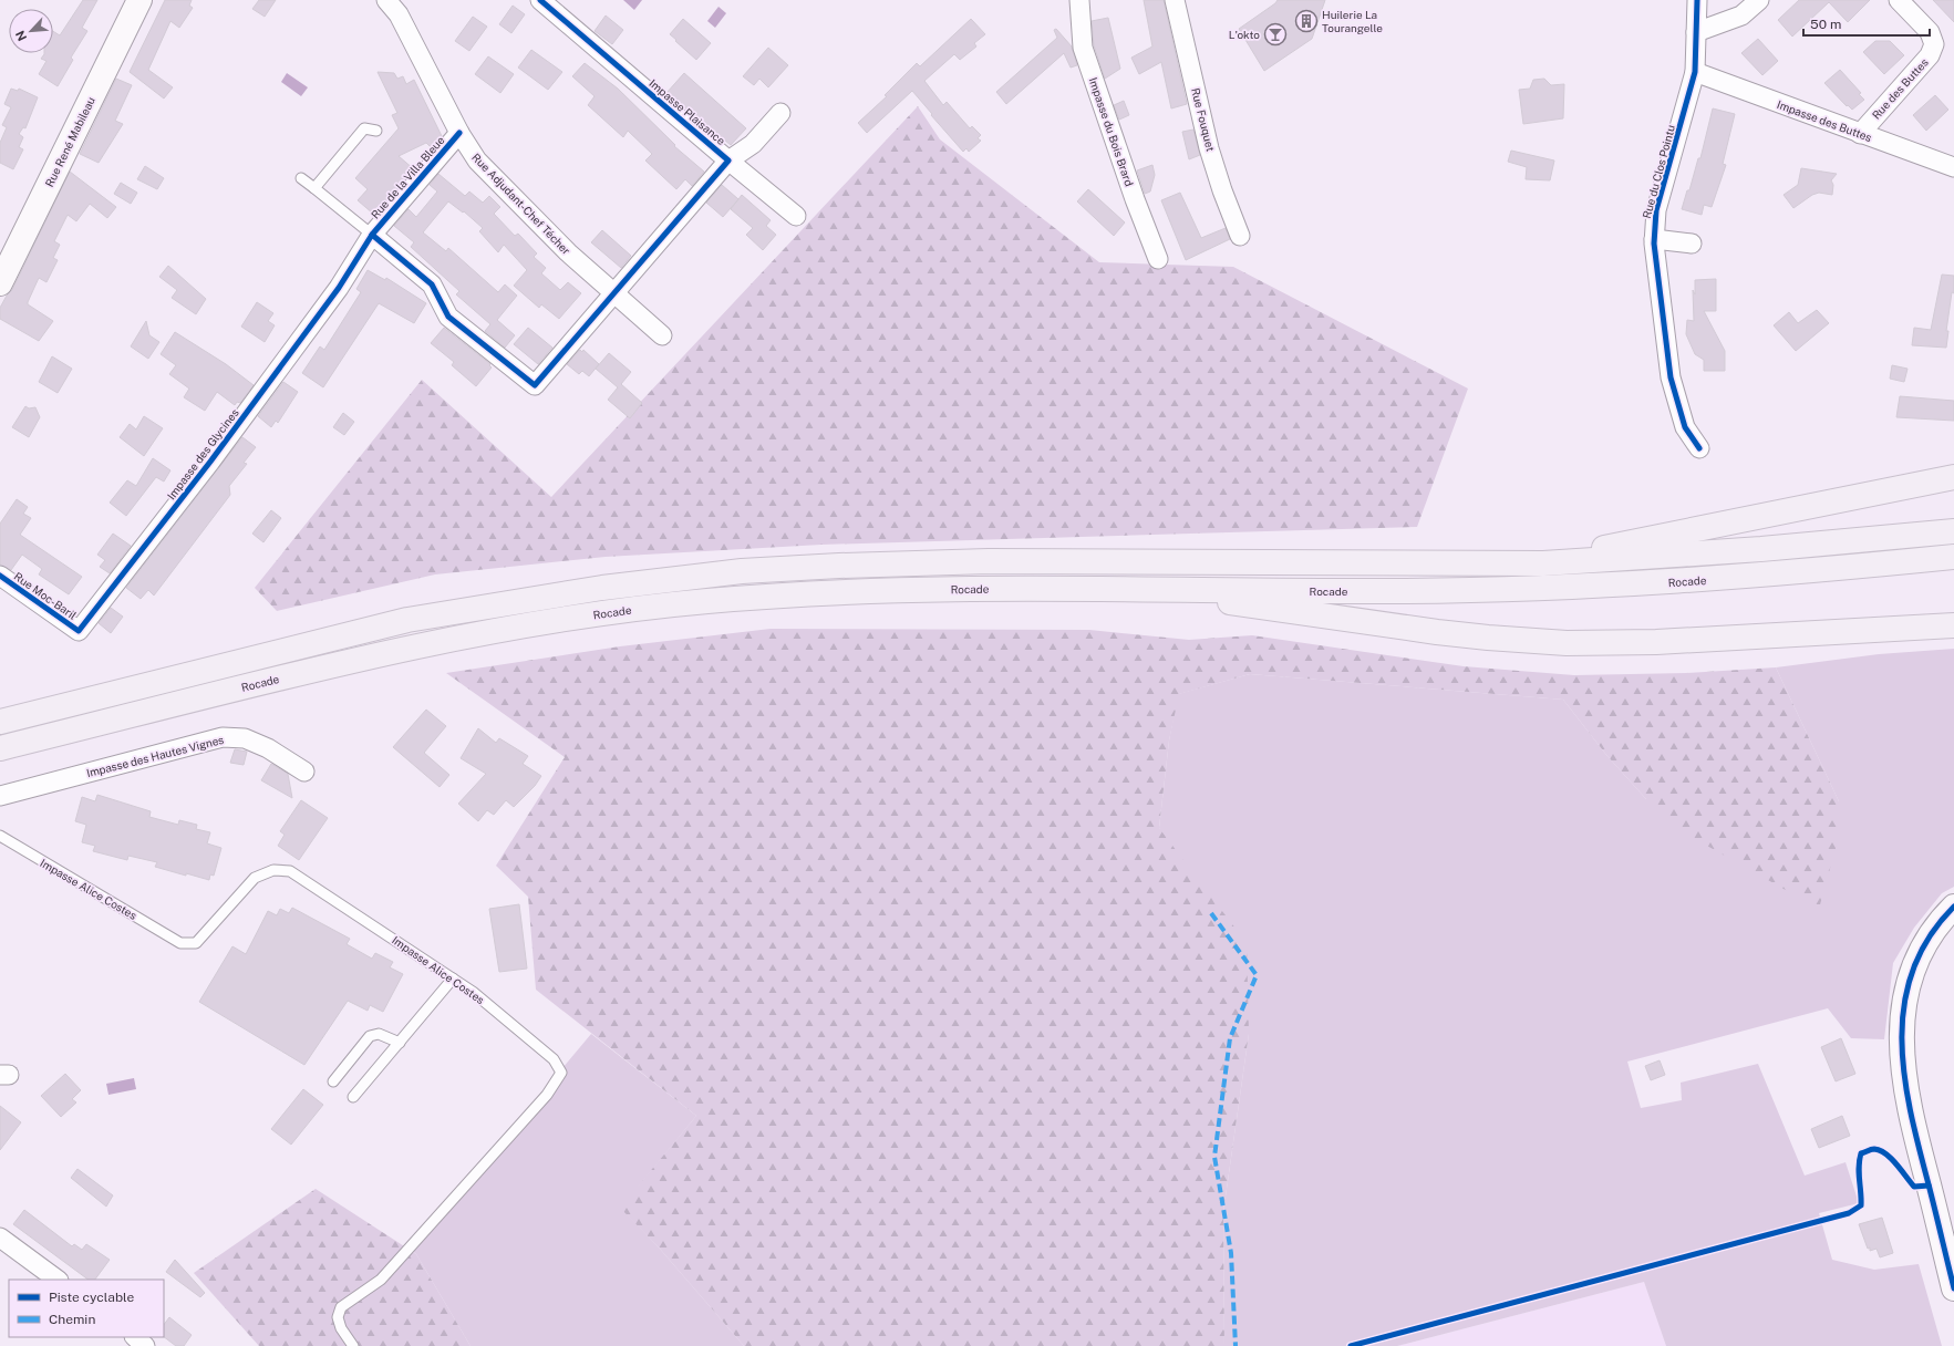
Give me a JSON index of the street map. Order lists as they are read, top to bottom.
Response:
{
  "streets": {
    "highway": ["Rocade"],
    "street": [
      "Rue des Buttes",
      "Impasse Plaisance",
      "Rue Fouquet",
      "Impasse des Buttes",
      "Impasse du Bois Brard",
      "Rue René Mabileau",
      "Rue du Clos Pointu",
      "Rue de la Villa Bleue",
      "Rue Adjudant-Chef Técher",
      "Impasse des Glycines",
      "Rue Moc-Baril",
      "Impasse des Hautes Vignes"
    ],
    "lane": ["Impasse Alice Costes"]
  },
  "crossings": [
    ["Rue des Buttes", "Impasse des Buttes"],
    ["Impasse Plaisance", "Rue de la Villa Bleue"],
    ["Impasse Plaisance", "Rue Adjudant-Chef Técher"],
    ["Impasse des Buttes", "Rue du Clos Pointu"],
    ["Rue de la Villa Bleue", "Rue Adjudant-Chef Técher"],
    ["Rue de la Villa Bleue", "Impasse des Glycines"],
    ["Impasse des Glycines", "Rue Moc-Baril"]
  ],
  "places": {
    "building": ["Huilerie La Tourangelle"],
    "bar": ["L'okto"]
  },
  "legend": ["Piste cyclable", "Chemin"],
  "scale_bar": "50 m",
  "north": "bottom left"
}
